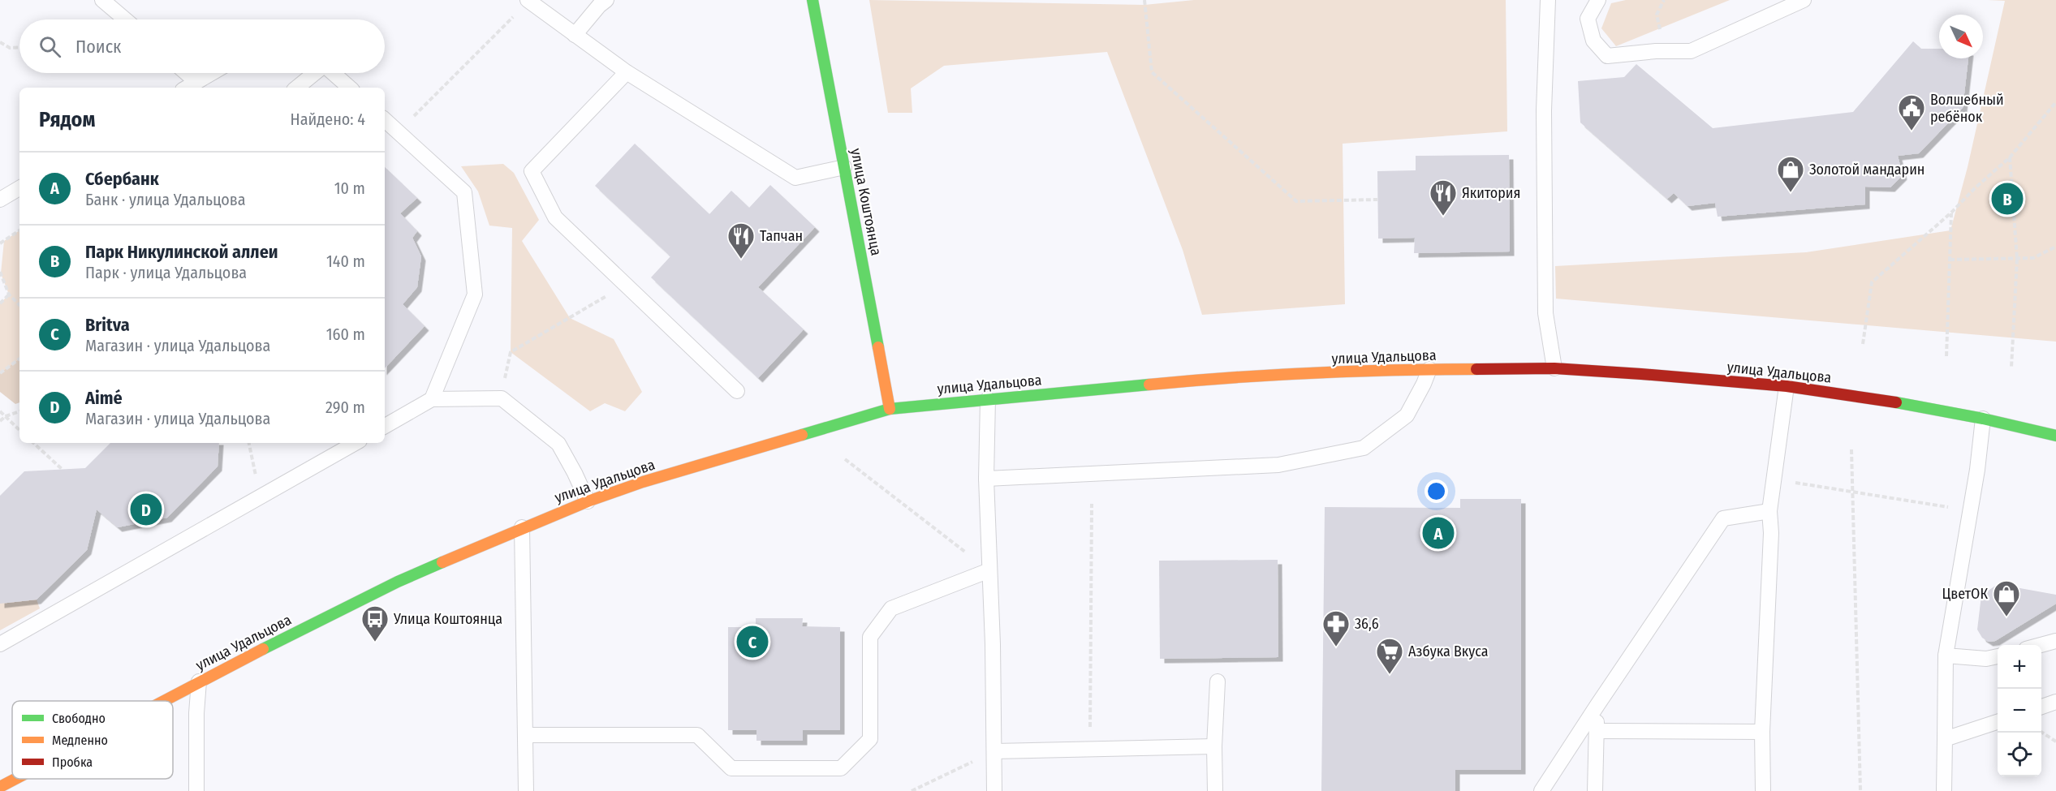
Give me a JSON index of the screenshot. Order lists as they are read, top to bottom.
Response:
{
  "streets": {
    "street": ["улица Коштоянца", "улица Удальцова"]
  },
  "crossings": [
    ["улица Коштоянца", "улица Удальцова"]
  ],
  "places": {
    "public building": ["Волшебный ребёнок"],
    "shop": ["Золотой мандарин", "ЦветОК"],
    "restaurant": ["Якитория", "Тапчан"],
    "bus stop": ["Улица Коштоянца"],
    "pharmacy": ["36,6"],
    "supermarket": ["Азбука Вкуса"]
  },
  "legend": ["Свободно", "Медленно", "Пробка"],
  "north": "bottom right",
  "page": {
    "search": "Поиск",
    "heading": ["Рядом", "Найдено: 4"],
    "list": [
      {
        "mark": "A",
        "name": "Сбербанк",
        "note": "Банк · улица Удальцова",
        "value": "10 m"
      },
      {
        "mark": "B",
        "name": "Парк Никулинской аллеи",
        "note": "Парк · улица Удальцова",
        "value": "140 m"
      },
      {
        "mark": "C",
        "name": "Britva",
        "note": "Магазин · улица Удальцова",
        "value": "160 m"
      },
      {
        "mark": "D",
        "name": "Aimé",
        "note": "Магазин · улица Удальцова",
        "value": "290 m"
      }
    ],
    "pins": [
      "B",
      "D",
      "A",
      "C"
    ],
    "map_buttons": ["+", "−"]
  }
}
